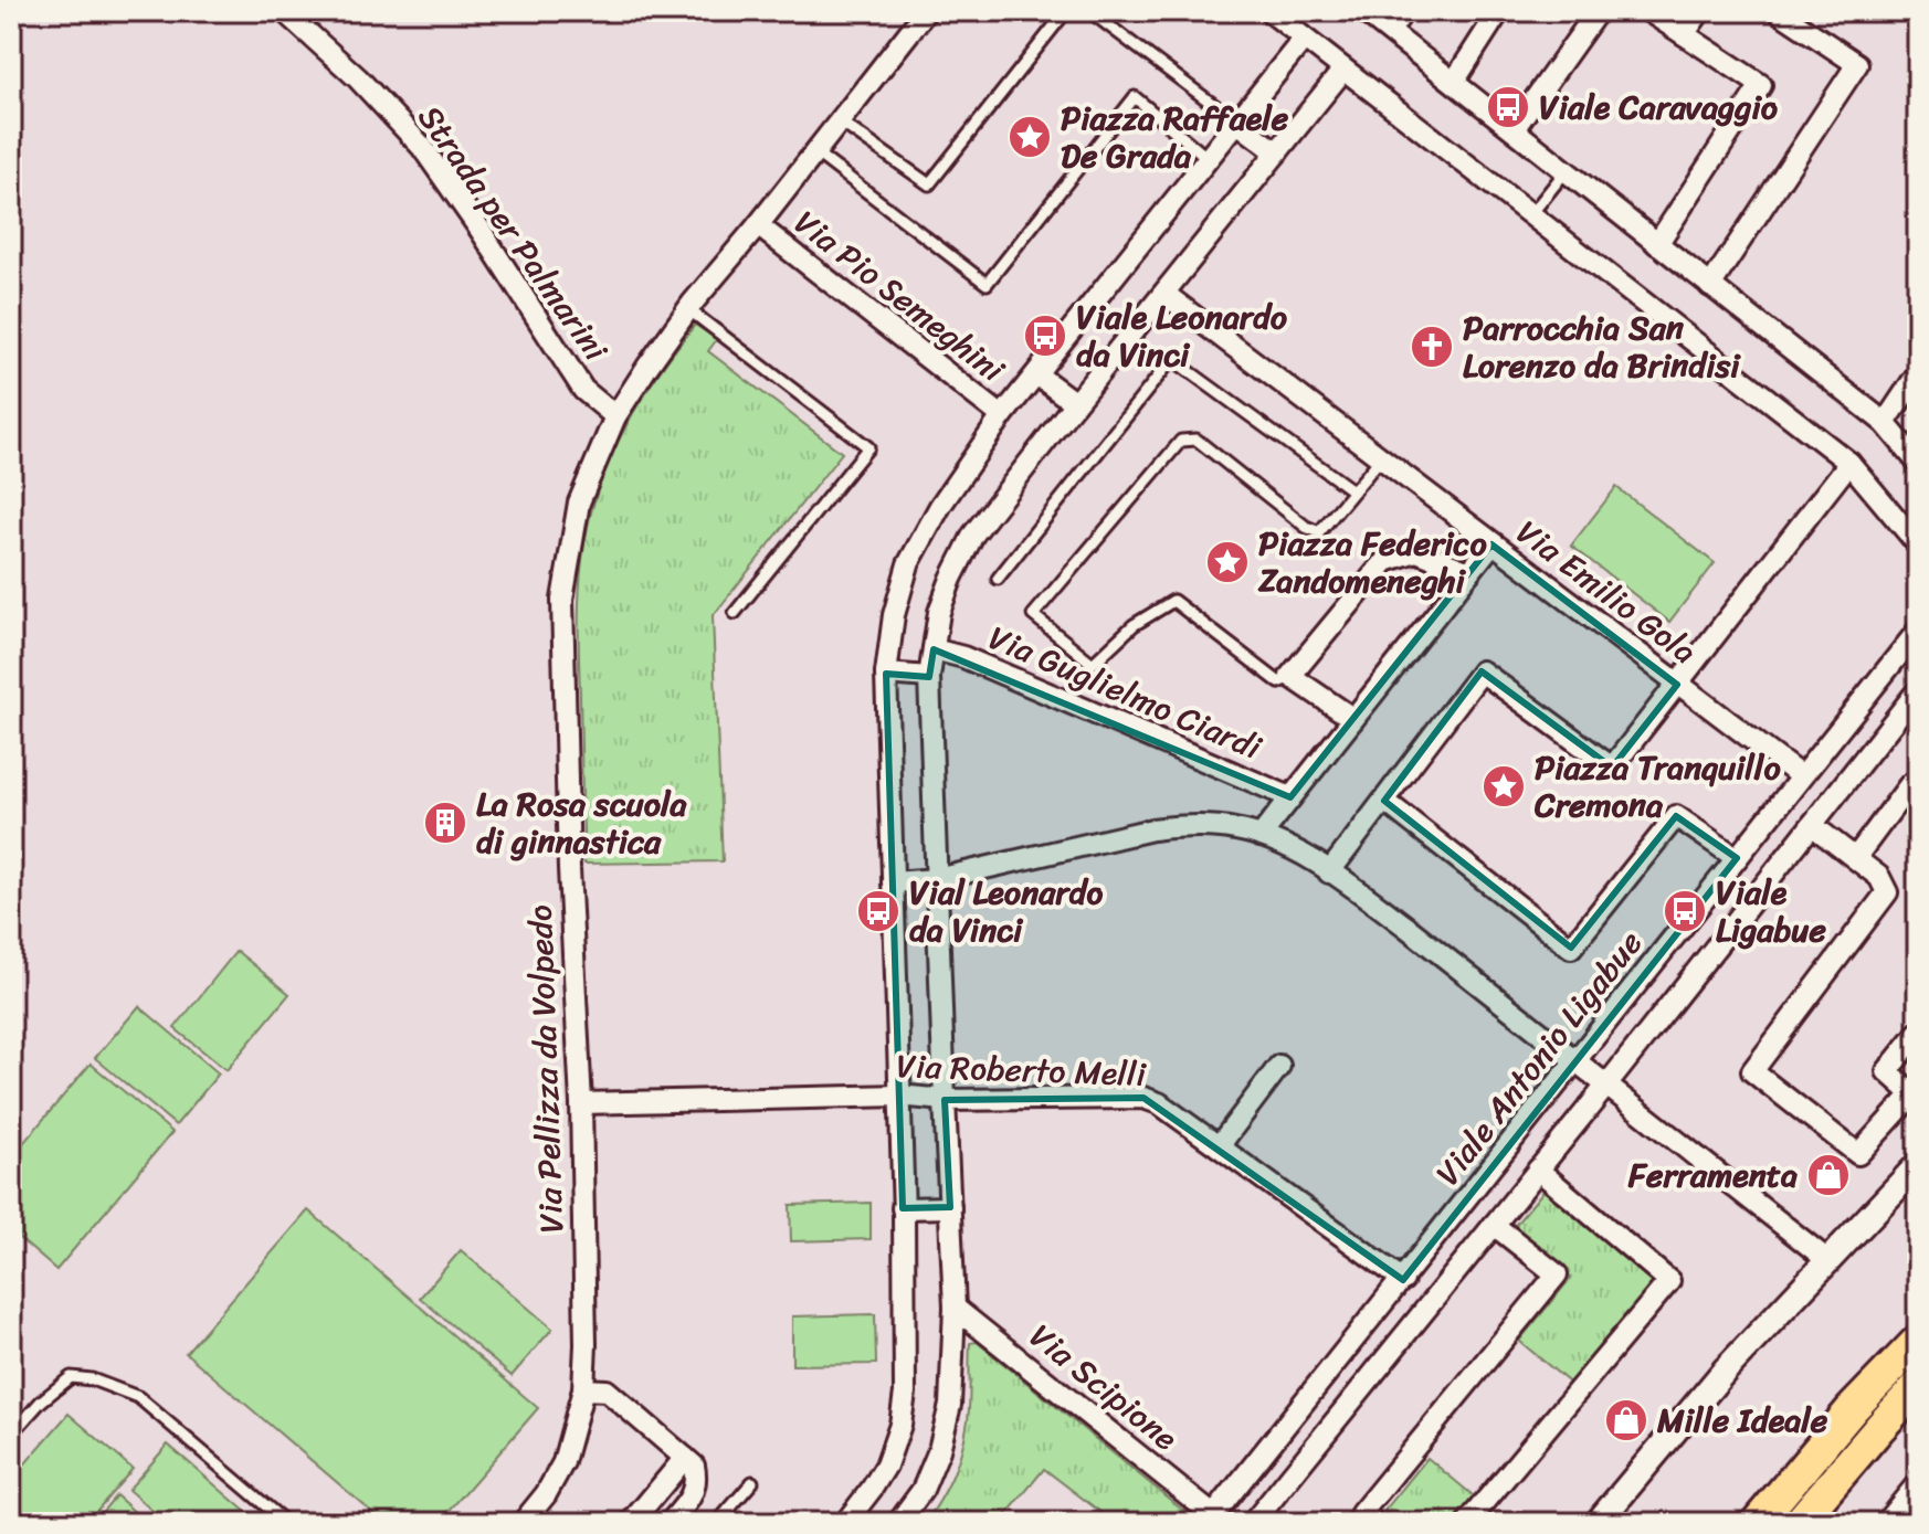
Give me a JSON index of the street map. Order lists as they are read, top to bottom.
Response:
{
  "streets": {
    "street": [
      "Strada per Palmarini",
      "Via Pio Semeghini",
      "Via Emilio Gola",
      "Via Guglielmo Ciardi",
      "Viale Antonio Ligabue",
      "Via Pellizza da Volpedo",
      "Via Roberto Melli",
      "Via Scipione"
    ]
  },
  "crossings": [
    ["Strada per Palmarini", "Via Pellizza da Volpedo"],
    ["Via Pio Semeghini", "Via Pellizza da Volpedo"],
    ["Via Emilio Gola", "Viale Antonio Ligabue"],
    ["Viale Antonio Ligabue", "Via Roberto Melli"],
    ["Viale Antonio Ligabue", "Via Scipione"],
    ["Via Pellizza da Volpedo", "Via Roberto Melli"]
  ],
  "places": {
    "bus stop": [
      "Viale Caravaggio",
      "Viale Leonardo da Vinci",
      "Vial Leonardo da Vinci",
      "Viale Ligabue"
    ],
    "place": ["Piazza Raffaele De Grada", "Piazza Federico Zandomeneghi", "Piazza Tranquillo Cremona"],
    "church": ["Parrocchia San Lorenzo da Brindisi"],
    "building": ["La Rosa scuola di ginnastica"],
    "shop": ["Ferramenta", "Mille Ideale"]
  }
}
